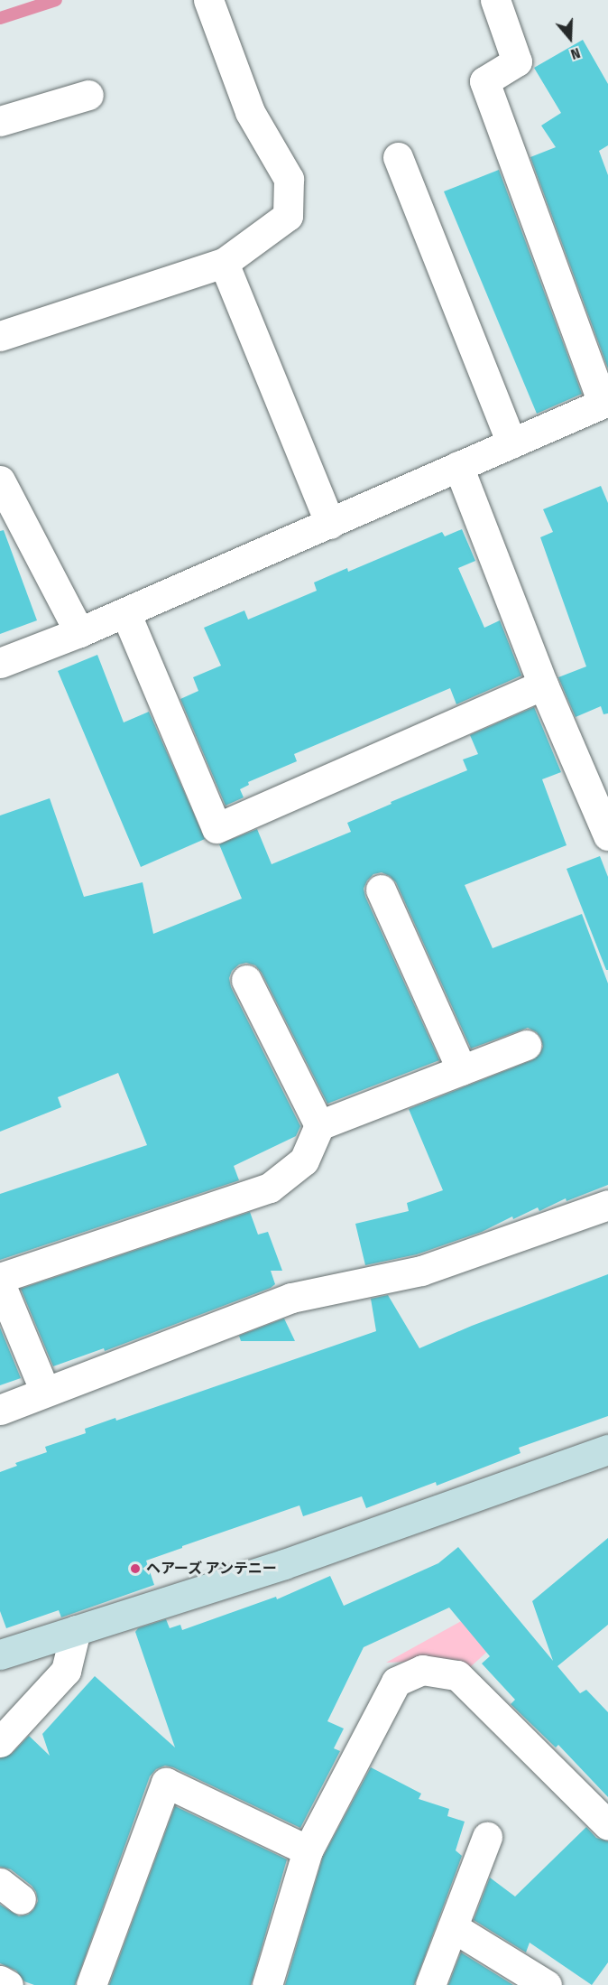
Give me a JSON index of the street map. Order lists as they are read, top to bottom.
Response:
{
  "places": ["ヘアーズ アンテニー"],
  "north": "bottom"
}
